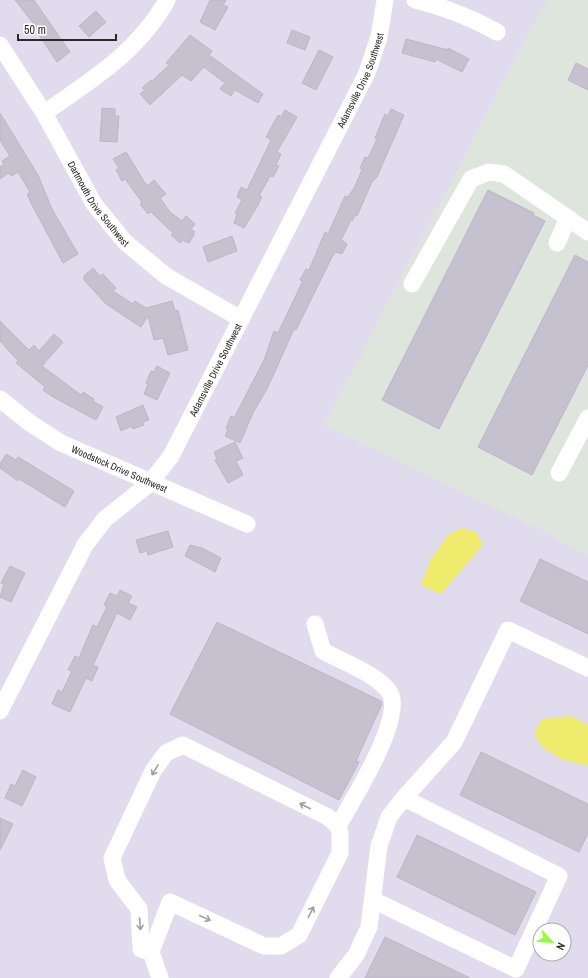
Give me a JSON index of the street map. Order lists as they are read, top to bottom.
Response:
{
  "streets": {
    "street": ["Adamsville Drive Southwest", "Dartmouth Drive Southwest", "Woodstock Drive Southwest"]
  },
  "crossings": [
    ["Adamsville Drive Southwest", "Dartmouth Drive Southwest"],
    ["Adamsville Drive Southwest", "Woodstock Drive Southwest"]
  ],
  "scale_bar": "50 m",
  "north": "bottom right"
}
